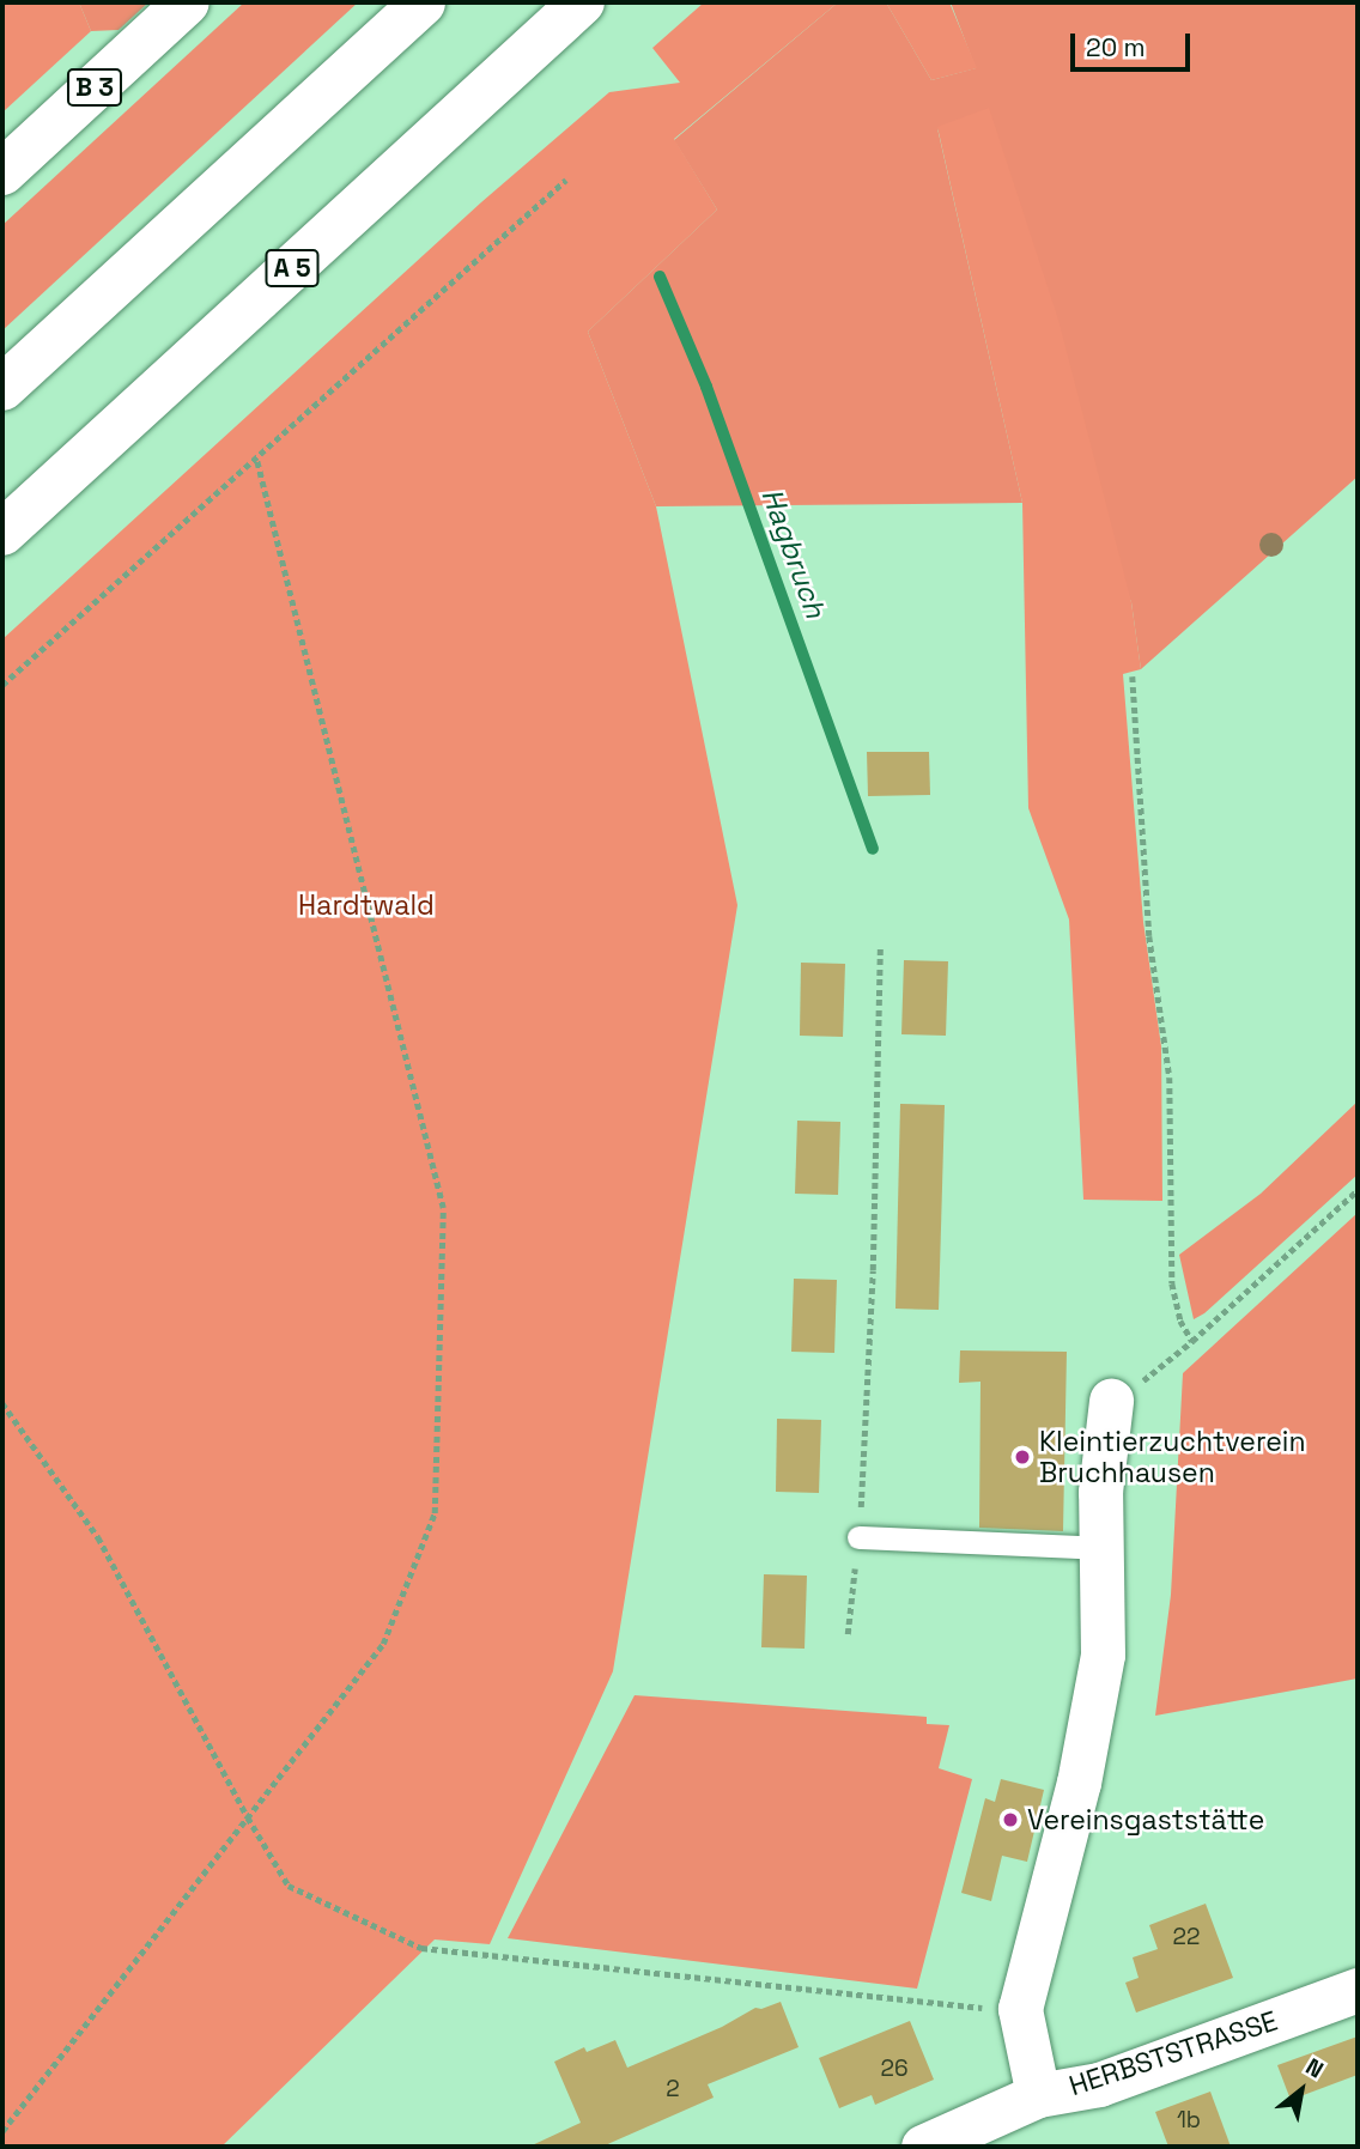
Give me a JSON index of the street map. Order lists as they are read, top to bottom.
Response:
{
  "streets": {
    "main road": ["B 3", "A 5"],
    "street": ["HERBSTSTRASSE"]
  },
  "water": ["Hagbruch"],
  "parks": ["Hardtwald"],
  "places": ["Kleintierzuchtverein Bruchhausen", "Vereinsgaststätte"],
  "house_numbers": [
    "22",
    "26",
    "2",
    "1b"
  ],
  "scale_bar": "20 m",
  "north": "top right"
}
